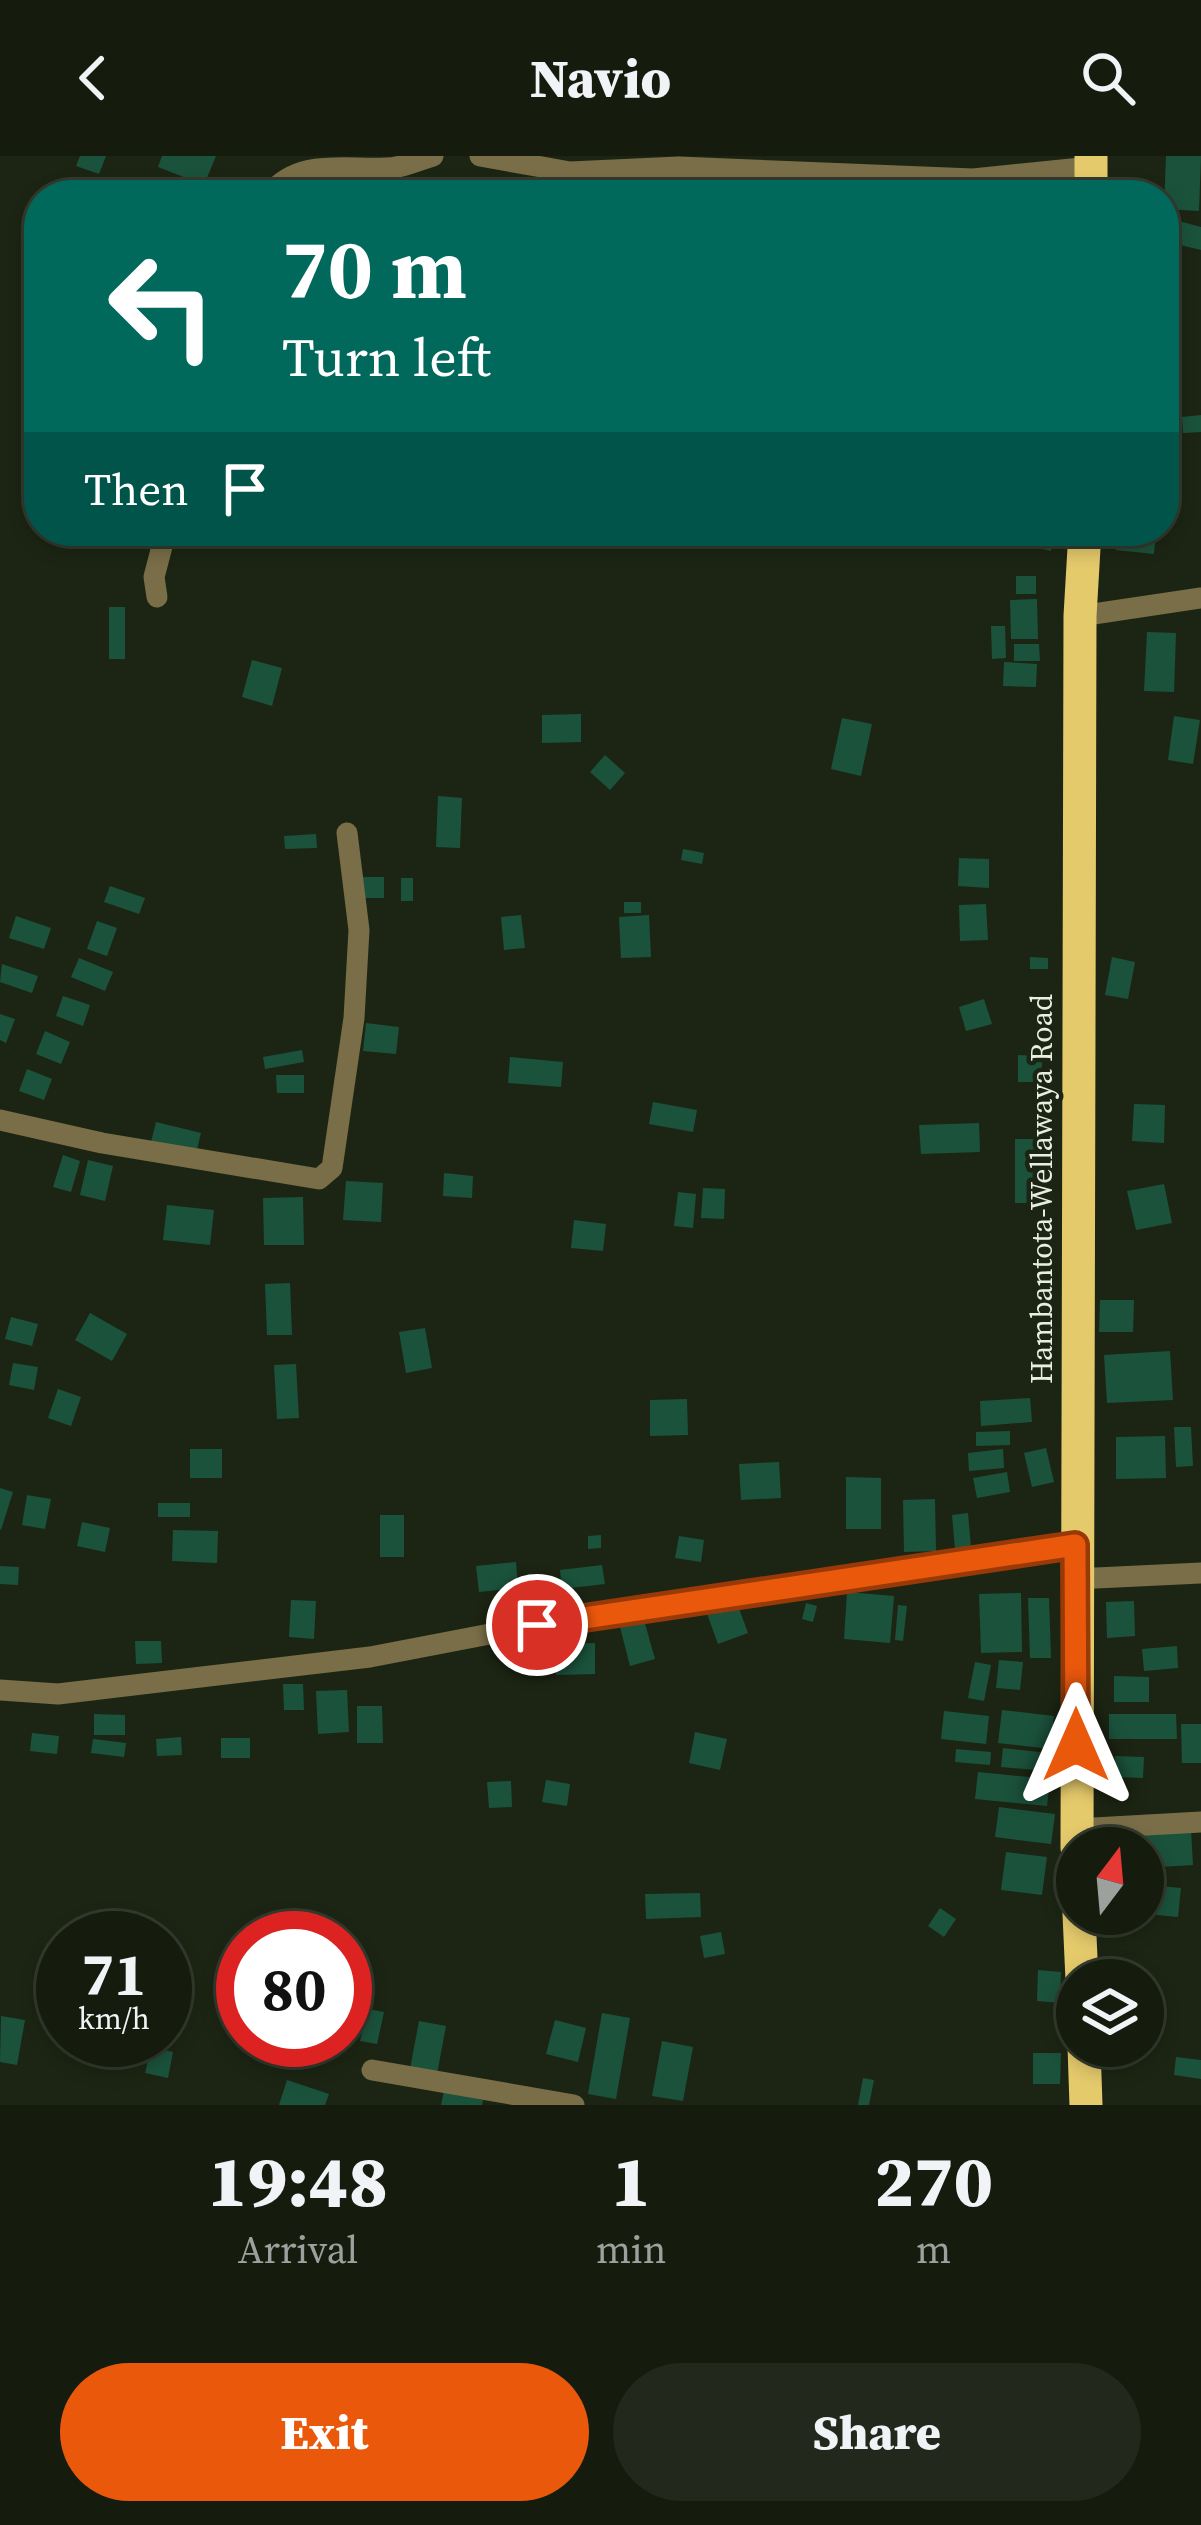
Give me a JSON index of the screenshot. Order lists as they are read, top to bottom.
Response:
{
  "streets": {
    "highway": ["Hambantota-Wellawaya Road"]
  },
  "north": "top",
  "page": {
    "header": "Navio",
    "turn": ["70 m", "Turn left"],
    "then": "Then",
    "speed": "71 km/h",
    "limit": "80",
    "eta": [
      "19:48",
      "Arrival",
      "1",
      "min",
      "270",
      "m"
    ],
    "buttons": ["Exit", "Share"]
  }
}
